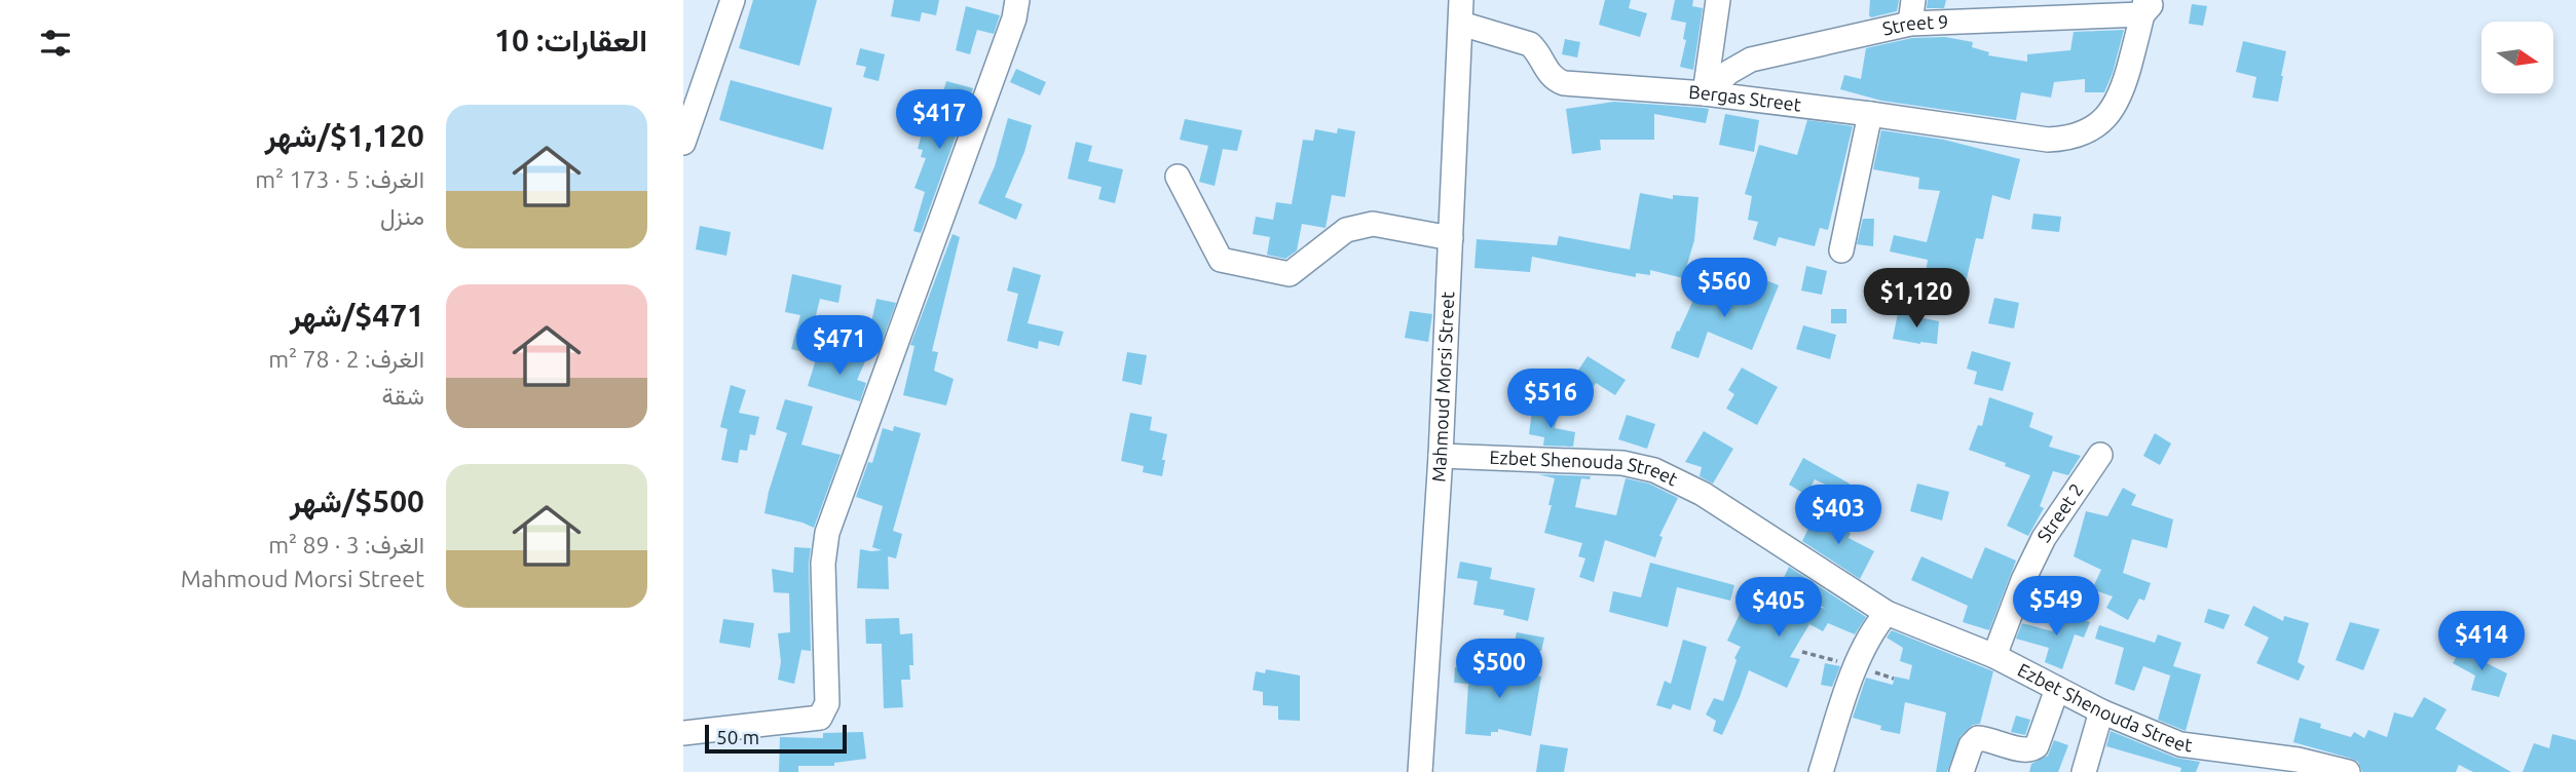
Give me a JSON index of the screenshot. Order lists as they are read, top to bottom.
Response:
{
  "streets": {
    "street": [
      "Street 9",
      "Bergas Street",
      "Mahmoud Morsi Street",
      "Ezbet Shenouda Street",
      "Street 2"
    ]
  },
  "crossings": [
    ["Street 9", "Bergas Street"],
    ["Bergas Street", "Mahmoud Morsi Street"],
    ["Mahmoud Morsi Street", "Ezbet Shenouda Street"],
    ["Ezbet Shenouda Street", "Street 2"]
  ],
  "scale_bar": "50 m",
  "north": "right",
  "page": {
    "heading": "العقارات: 10",
    "list": [
      {
        "name": "$1,120/شهر",
        "note": "الغرف: 5 · 173 m² · منزل"
      },
      {
        "name": "$471/شهر",
        "note": "الغرف: 2 · 78 m² · شقة"
      },
      {
        "name": "$500/شهر",
        "note": "الغرف: 3 · 89 m² · Mahmoud Morsi Street"
      }
    ],
    "price": [
      "$417",
      "$560",
      "$1,120",
      "$471",
      "$516",
      "$403",
      "$549",
      "$405",
      "$414",
      "$500"
    ],
    "scale": "50 m"
  }
}
